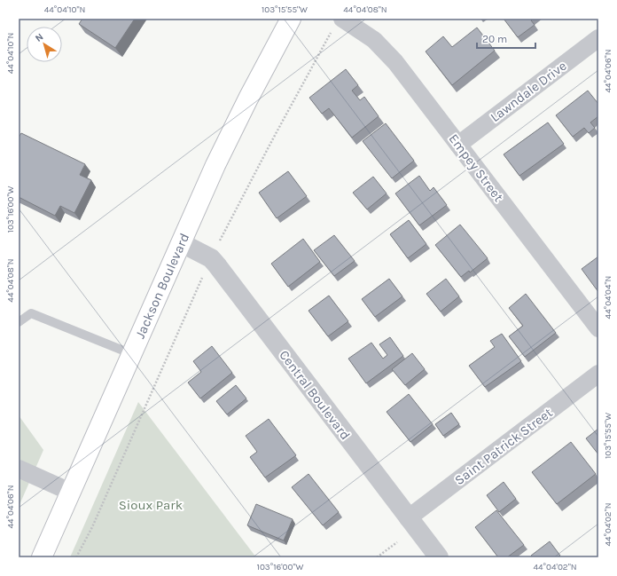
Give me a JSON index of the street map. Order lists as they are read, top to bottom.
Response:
{
  "streets": {
    "main road": ["Jackson Boulevard"],
    "street": [
      "Lawndale Drive",
      "Empey Street",
      "Central Boulevard",
      "Saint Patrick Street"
    ]
  },
  "crossings": [
    ["Lawndale Drive", "Empey Street"],
    ["Jackson Boulevard", "Central Boulevard"],
    ["Central Boulevard", "Saint Patrick Street"]
  ],
  "parks": ["Sioux Park"],
  "scale_bar": "20 m",
  "north": "top left",
  "coordinates": [
    "44°04'10\"N",
    "103°15'55\"W",
    "44°04'08\"N",
    "44°04'06\"N",
    "103°16'00\"W",
    "44°04'04\"N",
    "44°04'02\"N"
  ]
}
